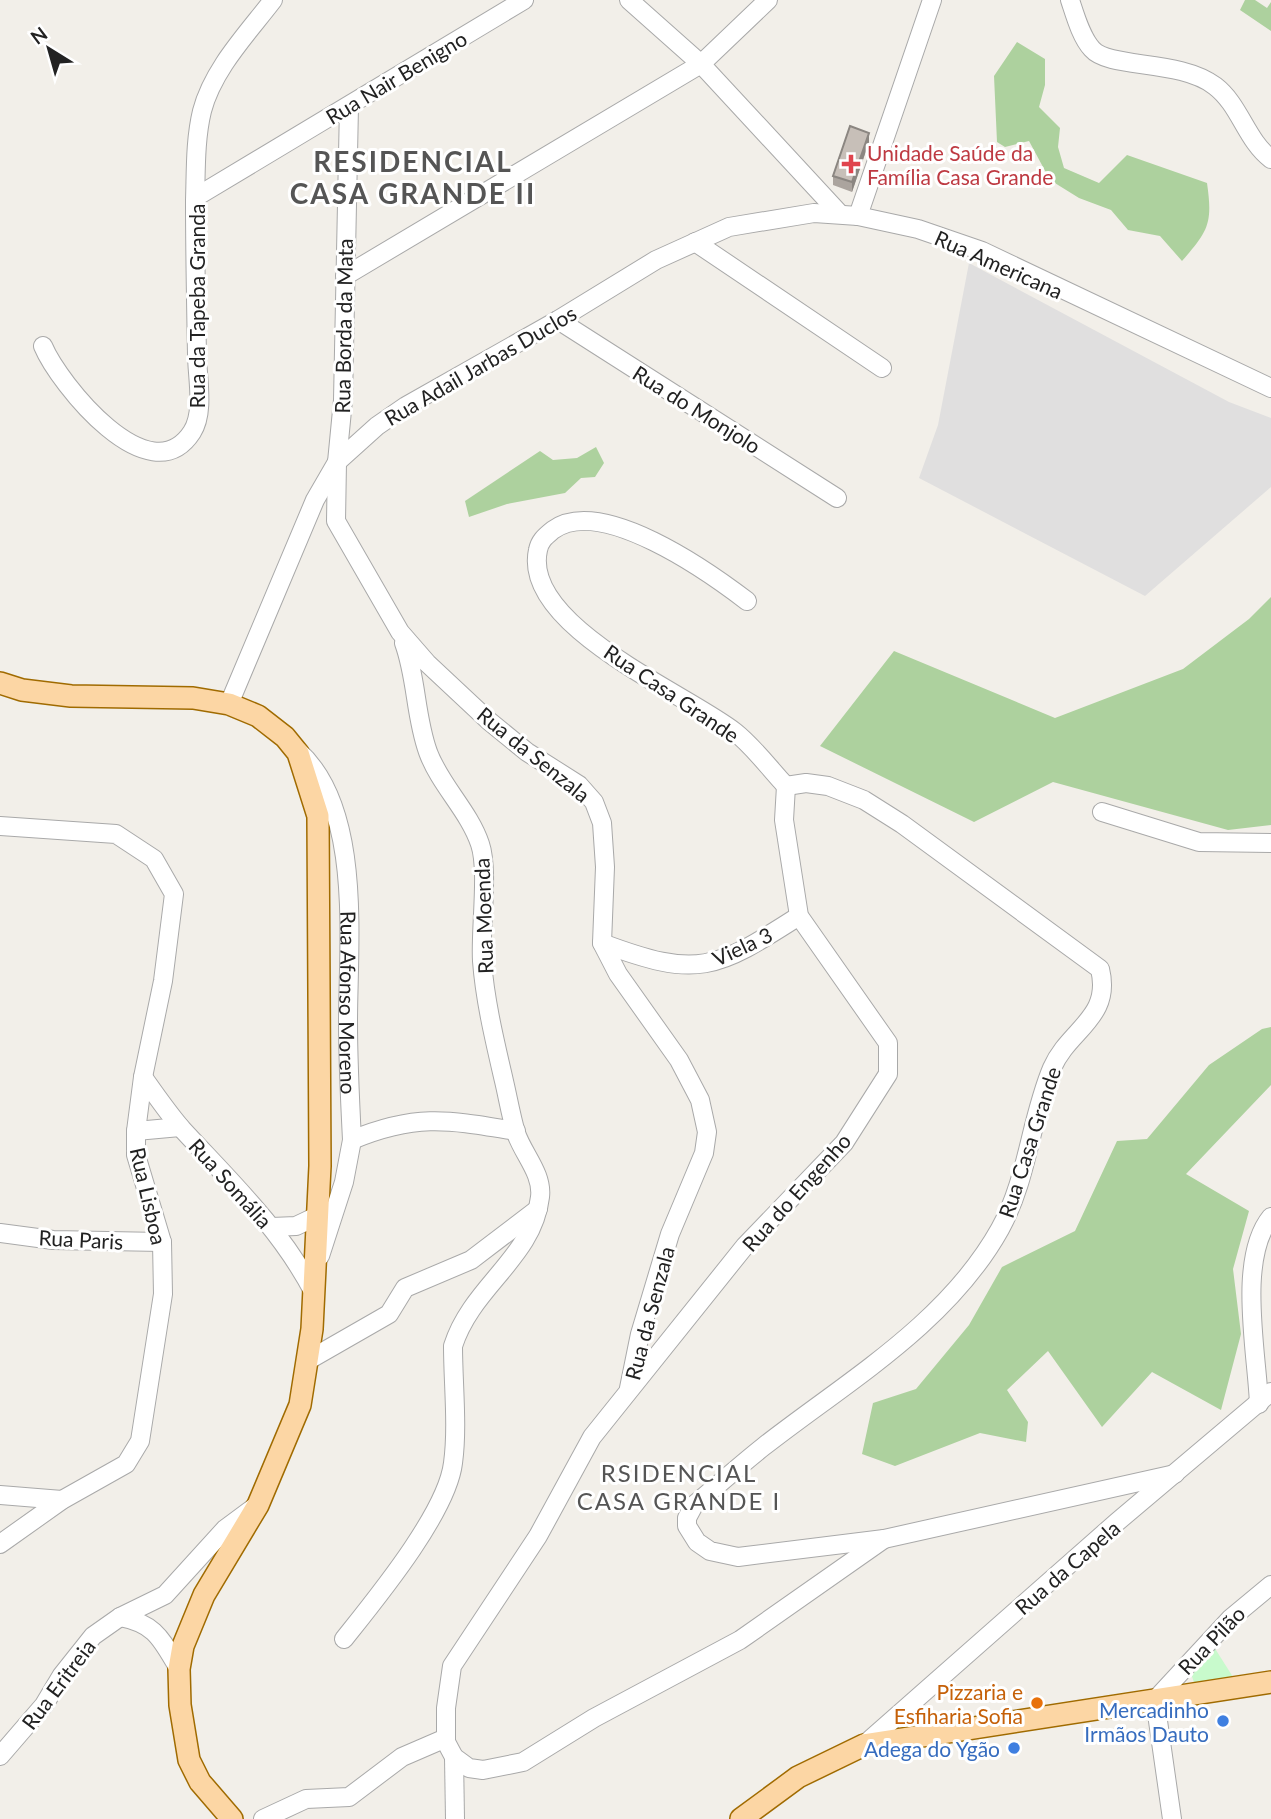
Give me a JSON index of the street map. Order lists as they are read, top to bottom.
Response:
{
  "streets": {
    "main road": ["Rua Afonso Moreno"],
    "street": [
      "Rua Nair Benigno",
      "Rua Americana",
      "Rua da Tapeba Granda",
      "Rua Borda da Mata",
      "Rua Adail Jarbas Duclos",
      "Rua do Monjolo",
      "Rua Casa Grande",
      "Rua da Senzala",
      "Rua Moenda",
      "Viela 3",
      "Rua Somália",
      "Rua do Engenho",
      "Rua Lisboa",
      "Rua Paris",
      "Rua da Capela",
      "Rua Pilão",
      "Rua Eritreia"
    ]
  },
  "crossings": [
    ["Rua Nair Benigno", "Rua da Tapeba Granda"],
    ["Rua Nair Benigno", "Rua Borda da Mata"],
    ["Rua Americana", "Rua Adail Jarbas Duclos"],
    ["Rua Borda da Mata", "Rua Adail Jarbas Duclos"],
    ["Rua Borda da Mata", "Rua da Senzala"],
    ["Rua Adail Jarbas Duclos", "Rua do Monjolo"],
    ["Rua Adail Jarbas Duclos", "Rua da Senzala"],
    ["Rua Adail Jarbas Duclos", "Rua Afonso Moreno"],
    ["Rua Casa Grande", "Rua do Engenho"],
    ["Rua Casa Grande", "Rua da Capela"],
    ["Rua da Senzala", "Rua Moenda"],
    ["Rua da Senzala", "Viela 3"],
    ["Rua da Senzala", "Rua do Engenho"],
    ["Viela 3", "Rua do Engenho"],
    ["Rua Afonso Moreno", "Rua Somália"],
    ["Rua Somália", "Rua Lisboa"],
    ["Rua Lisboa", "Rua Paris"]
  ],
  "districts": ["RESIDENCIAL CASA GRANDE II", "RSIDENCIAL CASA GRANDE I"],
  "places": {
    "health": ["Unidade Saúde da Família Casa Grande"],
    "other": ["Pizzaria e Esfiharia Sofia", "Mercadinho Irmãos Dauto", "Adega do Ygão"]
  },
  "north": "top left"
}
